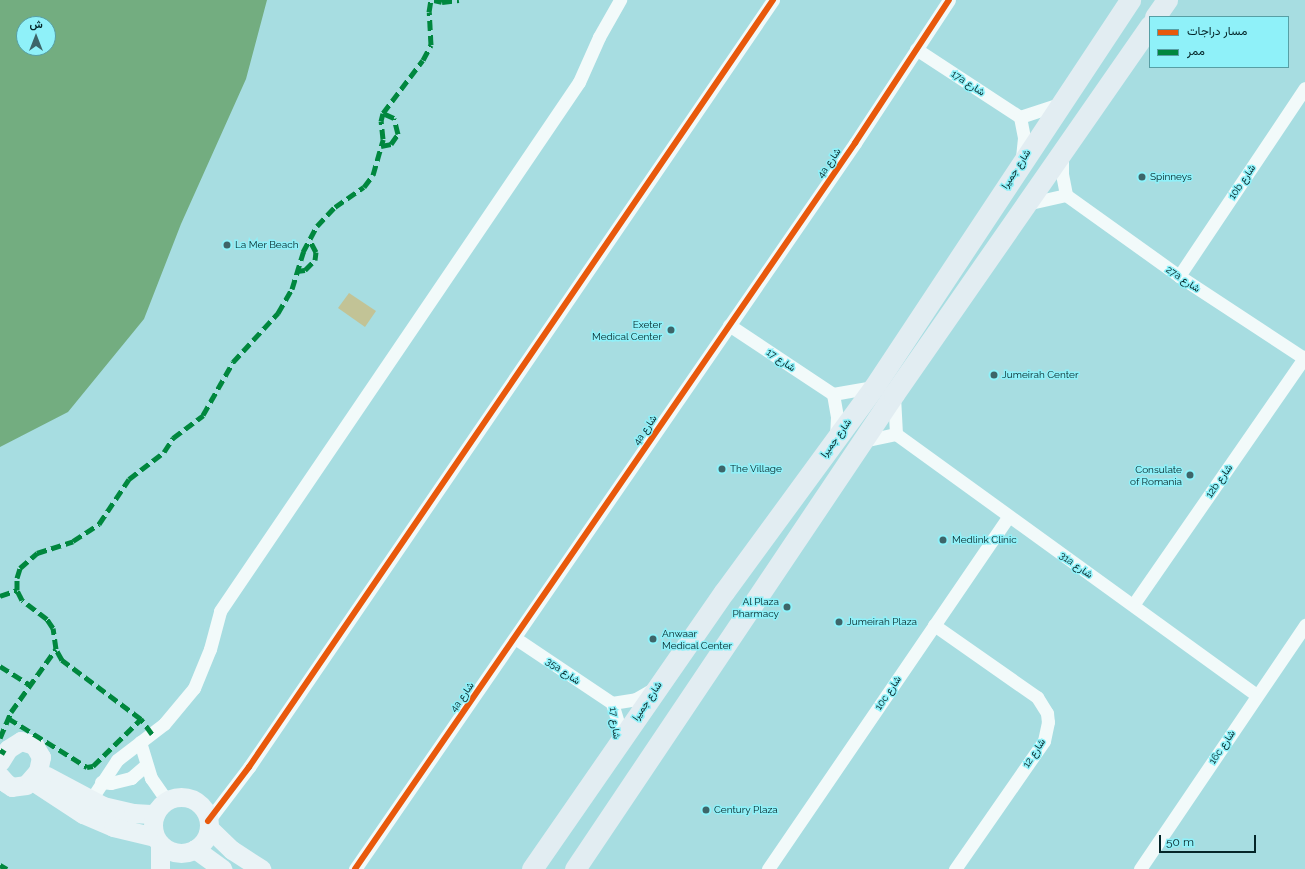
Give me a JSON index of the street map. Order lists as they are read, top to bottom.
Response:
{
  "streets": {
    "main road": ["شارع جميرا"],
    "street": [
      "17a شارع",
      "4a شارع",
      "10b شارع",
      "27a شارع",
      "شارع 17",
      "12b شارع",
      "31a شارع",
      "35a شارع",
      "10c شارع",
      "16c شارع",
      "شارع 12"
    ]
  },
  "crossings": [
    ["17a شارع", "4a شارع"],
    ["4a شارع", "شارع 17"],
    ["4a شارع", "35a شارع"],
    ["شارع جميرا", "شارع 17"],
    ["10b شارع", "27a شارع"],
    ["27a شارع", "12b شارع"],
    ["شارع 17", "35a شارع"],
    ["12b شارع", "31a شارع"],
    ["31a شارع", "10c شارع"],
    ["31a شارع", "16c شارع"],
    ["10c شارع", "شارع 12"]
  ],
  "places": [
    "Spinneys",
    "La Mer Beach",
    "Exeter Medical Center",
    "Jumeirah Center",
    "The Village",
    "Consulate of Romania",
    "Medlink Clinic",
    "Al Plaza Pharmacy",
    "Jumeirah Plaza",
    "Anwaar Medical Center",
    "Century Plaza"
  ],
  "legend": ["مسار دراجات", "ممر"],
  "scale_bar": "50 m",
  "north": "top"
}
